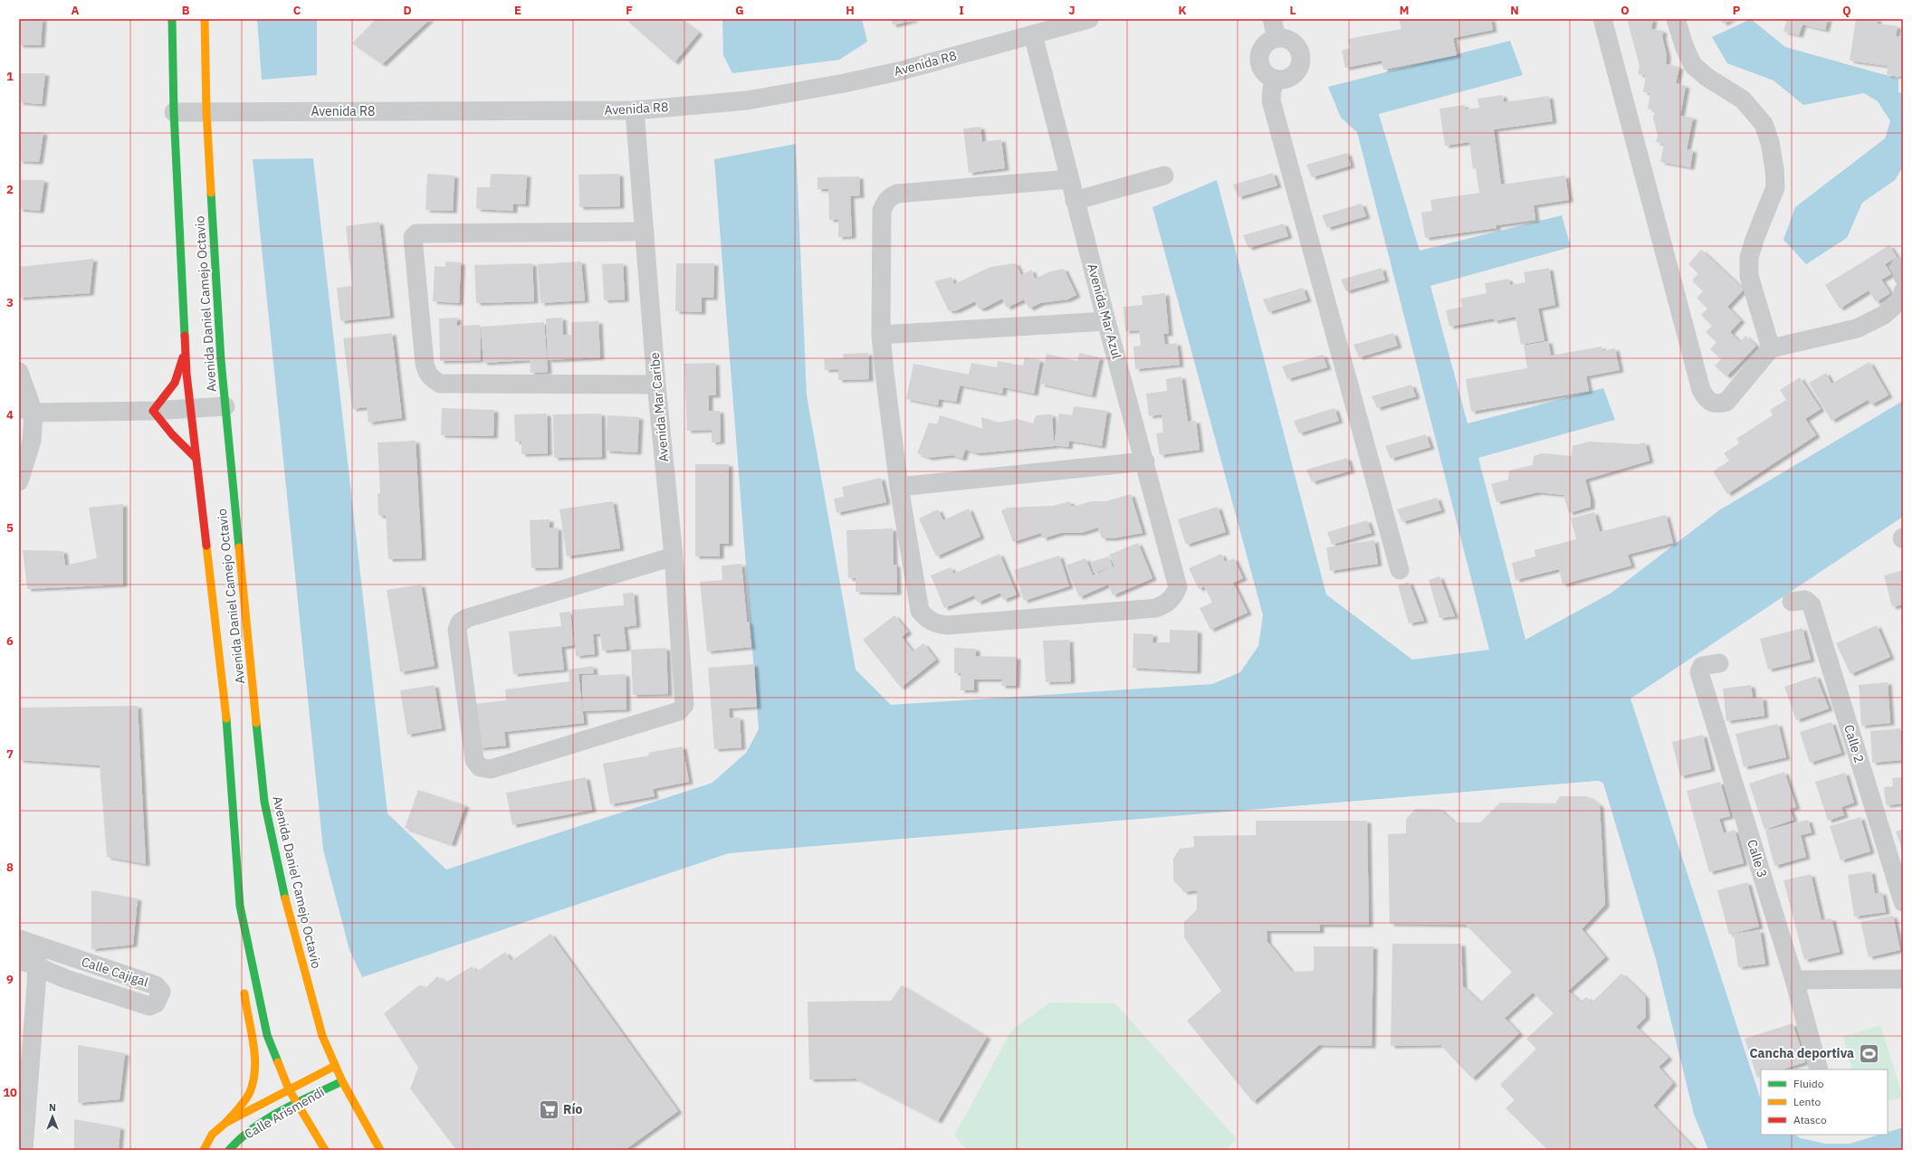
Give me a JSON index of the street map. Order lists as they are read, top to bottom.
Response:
{
  "streets": {
    "street": [
      "Avenida R8",
      "Avenida Daniel Camejo Octavio",
      "Avenida Mar Azul",
      "Avenida Mar Caribe",
      "Calle 2",
      "Calle 3",
      "Calle Cajigal",
      "Calle Arismendi"
    ]
  },
  "crossings": [
    ["Avenida R8", "Avenida Daniel Camejo Octavio"],
    ["Avenida R8", "Avenida Mar Azul"],
    ["Avenida R8", "Avenida Mar Caribe"],
    ["Avenida Daniel Camejo Octavio", "Calle Arismendi"]
  ],
  "places": {
    "sports": ["Cancha deportiva"],
    "supermarket": ["Río"]
  },
  "legend": ["Fluido", "Lento", "Atasco"],
  "north": "top",
  "grid": {
    "columns": [
      "A",
      "B",
      "C",
      "D",
      "E",
      "F",
      "G",
      "H",
      "I",
      "J",
      "K",
      "L",
      "M",
      "N",
      "O",
      "P",
      "Q"
    ],
    "rows": [
      "1",
      "2",
      "3",
      "4",
      "5",
      "6",
      "7",
      "8",
      "9",
      "10"
    ]
  }
}
